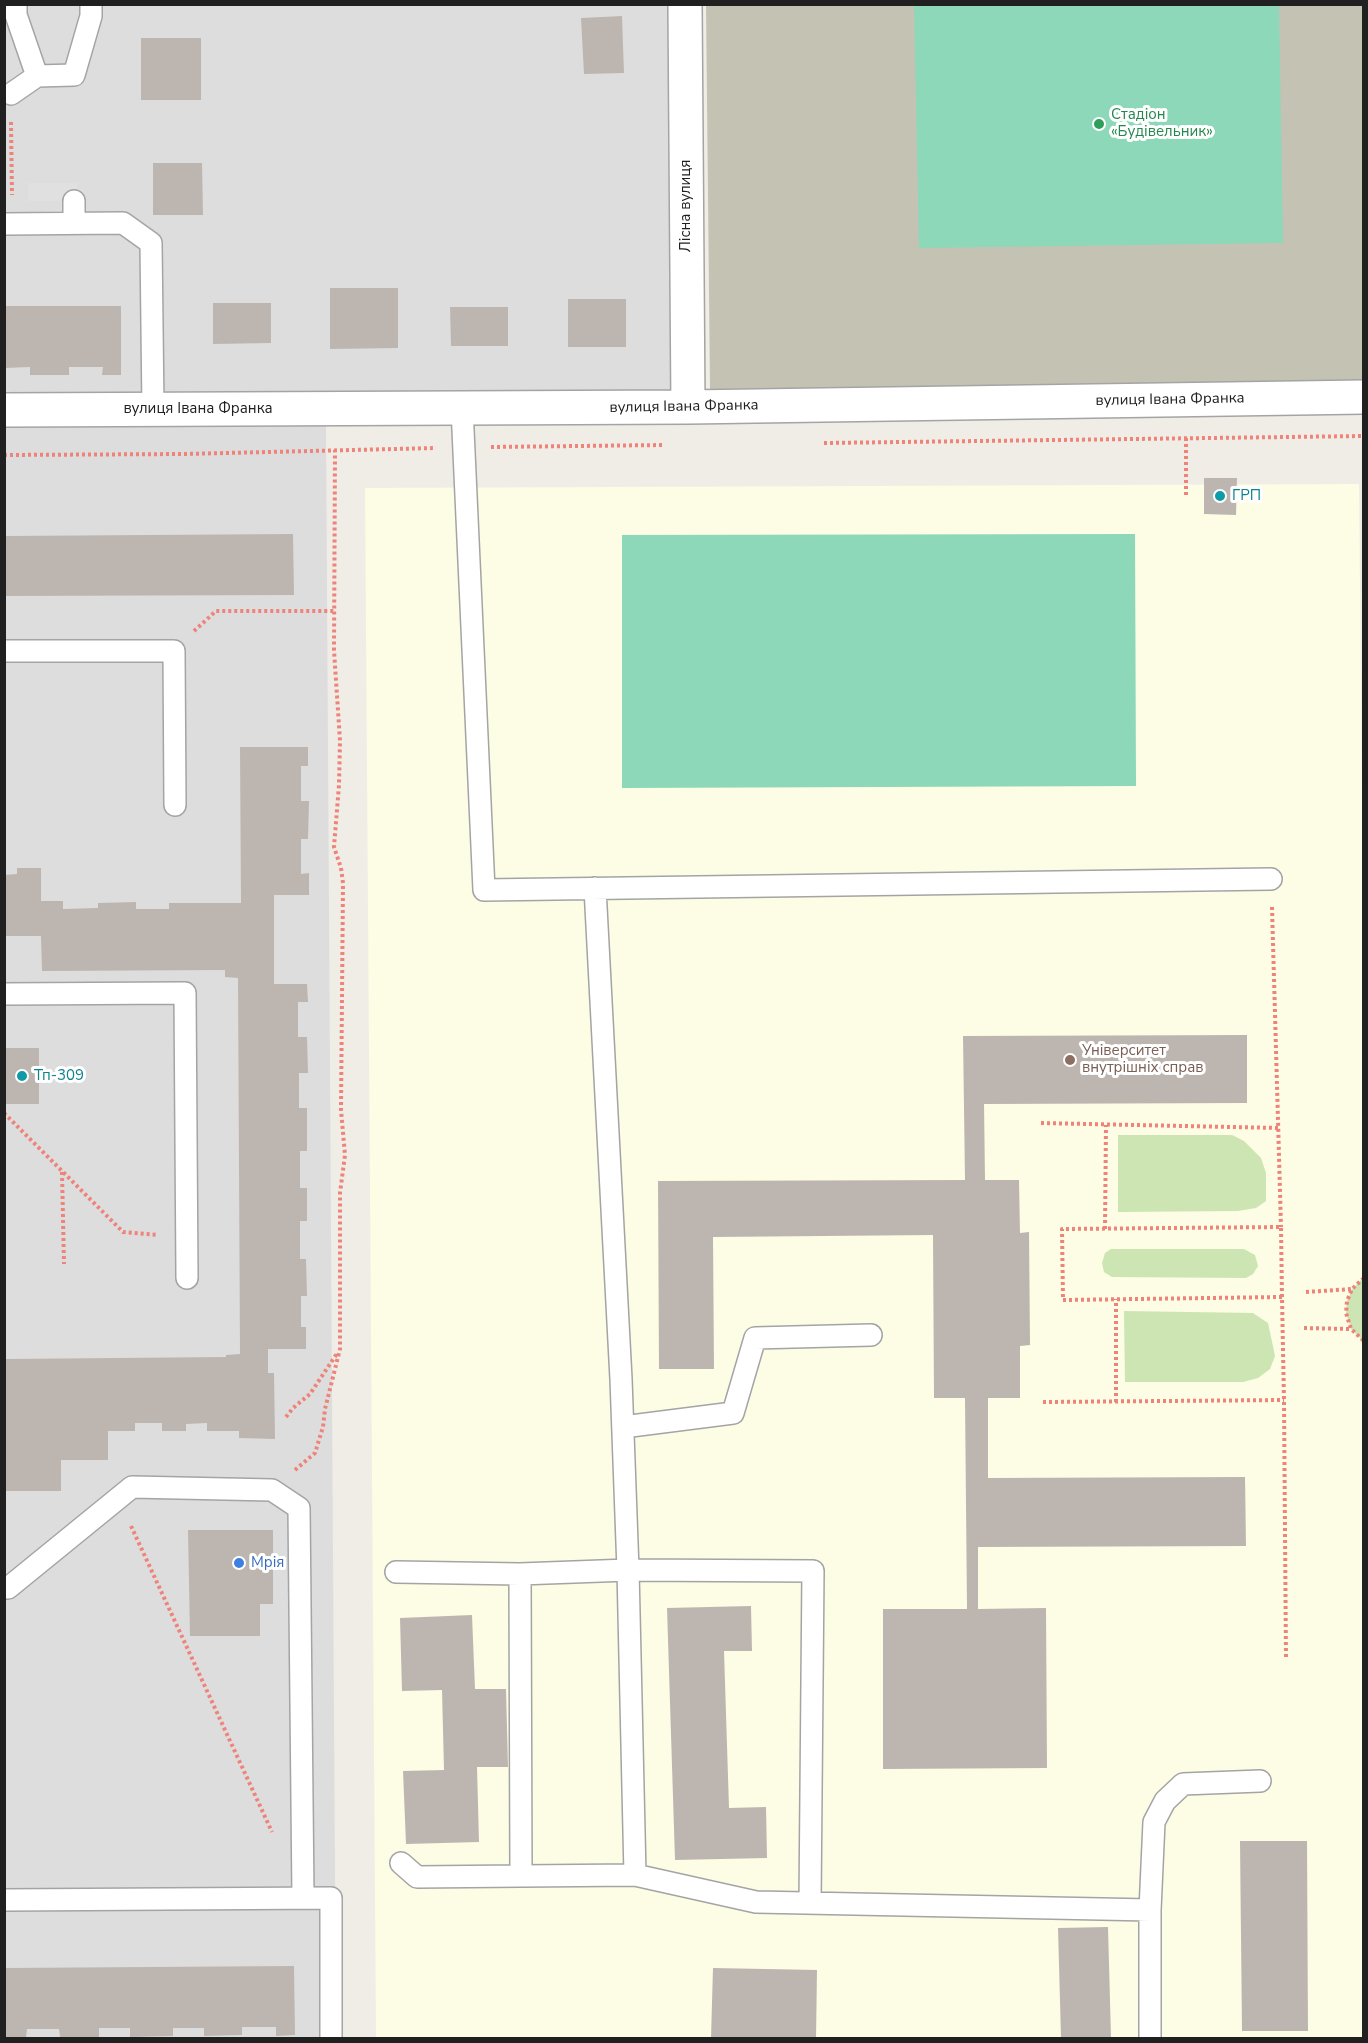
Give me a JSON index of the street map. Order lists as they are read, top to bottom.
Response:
{
  "streets": {
    "street": ["Лісна вулиця", "вулиця Івана Франка"]
  },
  "crossings": [
    ["Лісна вулиця", "вулиця Івана Франка"]
  ],
  "places": [
    "Стадіон «Будівельник»",
    "ГРП",
    "Університет внутрішніх справ",
    "Тп-309",
    "Мрія"
  ]
}
